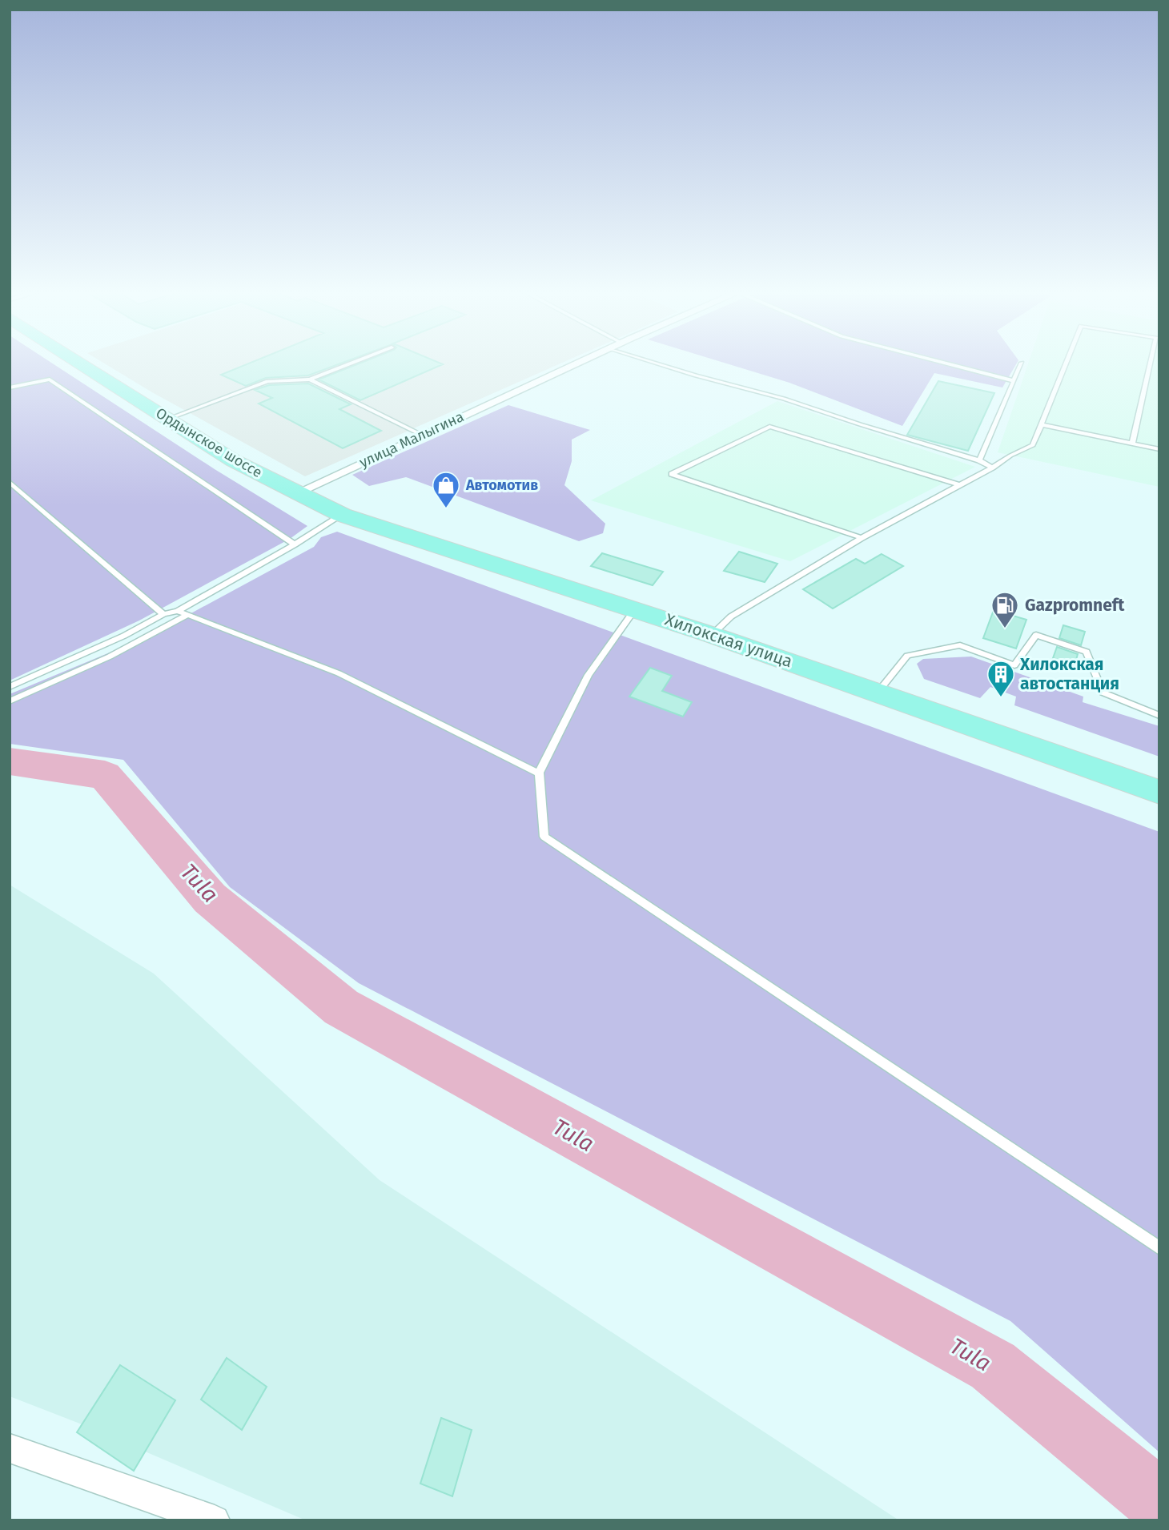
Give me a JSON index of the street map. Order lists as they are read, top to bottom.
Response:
{
  "streets": {
    "highway": ["Ордынское шоссе", "Хилокская улица"],
    "street": ["улица Малыгина"]
  },
  "crossings": [
    ["улица Малыгина", "Ордынское шоссе"],
    ["улица Малыгина", "Хилокская улица"],
    ["Ордынское шоссе", "Хилокская улица"]
  ],
  "water": ["Tula"],
  "places": {
    "shop": ["Автомотив"],
    "fuel station": ["Gazpromneft"],
    "building": ["Хилокская автостанция"]
  }
}
